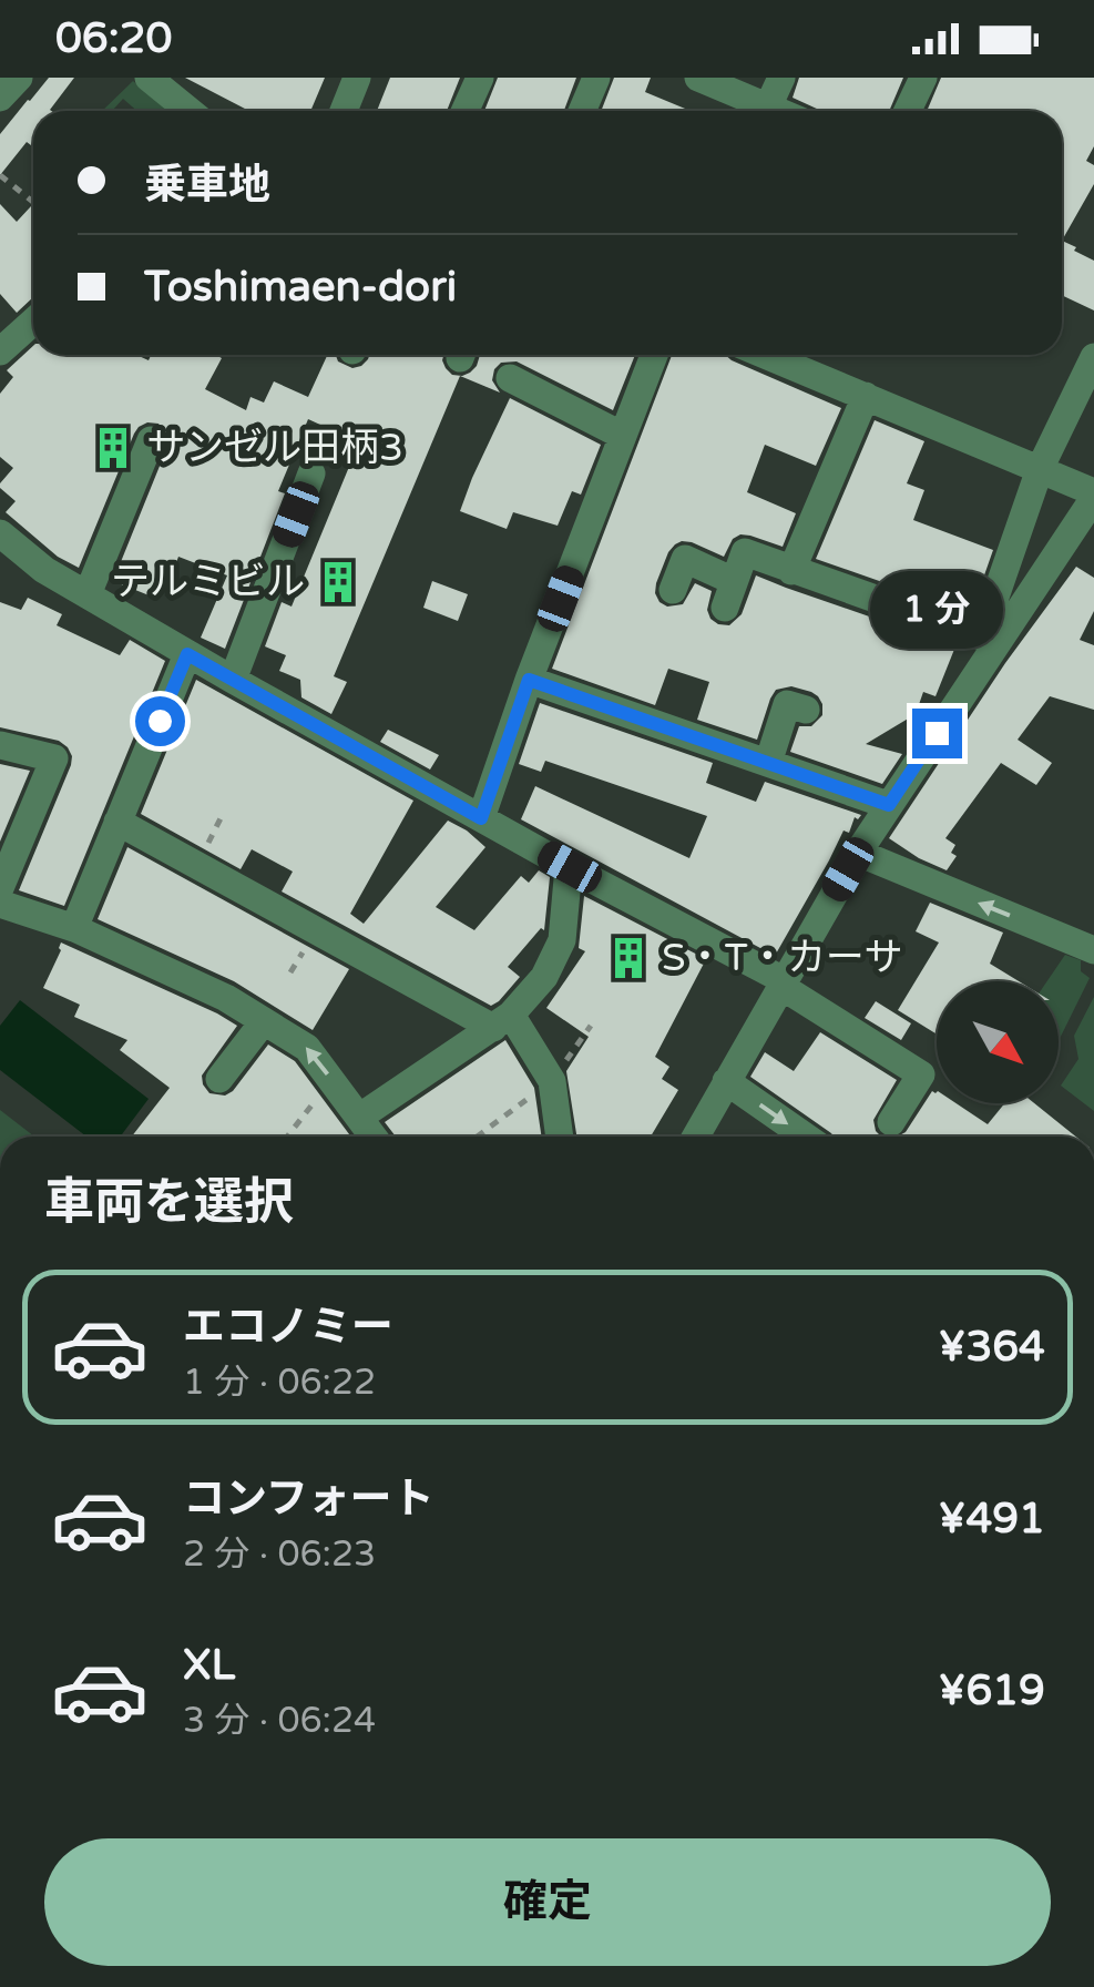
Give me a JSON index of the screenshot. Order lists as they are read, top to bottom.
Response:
{
  "places": {
    "building": ["サンゼル田柄3", "テルミビル", "S・T・カーサ"]
  },
  "north": "bottom right",
  "page": {
    "status": "06:20",
    "banner": ["乗車地", "Toshimaen-dori"],
    "bubble": "1 分",
    "heading": "車両を選択",
    "list": [
      {
        "name": "エコノミー",
        "note": "1 分 · 06:22",
        "value": "¥364"
      },
      {
        "name": "コンフォート",
        "note": "2 分 · 06:23",
        "value": "¥491"
      },
      {
        "name": "XL",
        "note": "3 分 · 06:24",
        "value": "¥619"
      }
    ],
    "buttons": "確定"
  }
}
